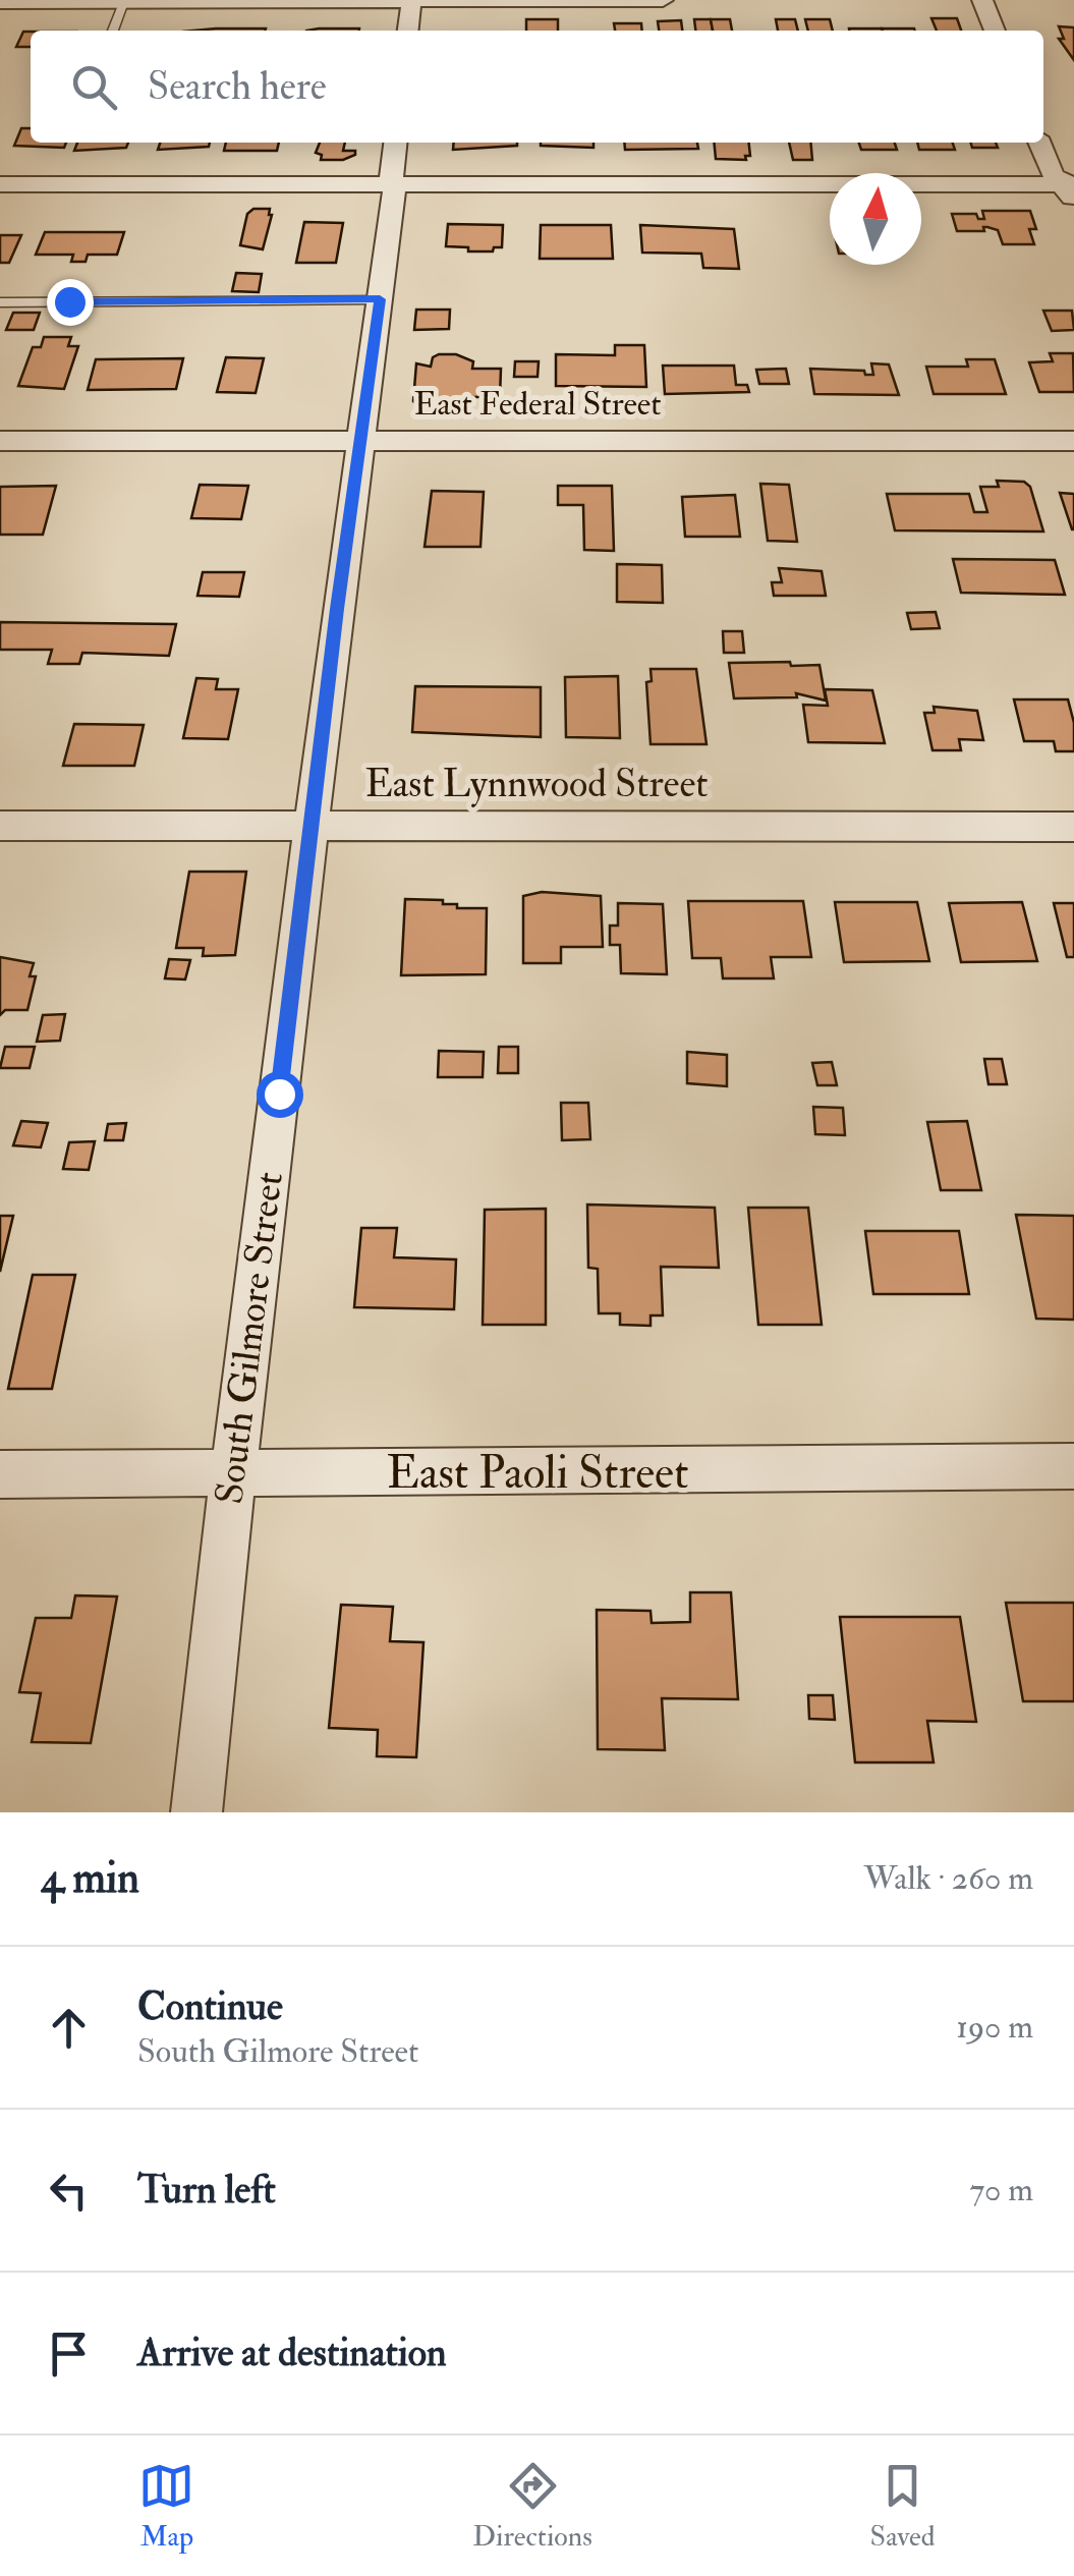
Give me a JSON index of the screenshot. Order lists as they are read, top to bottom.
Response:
{
  "streets": {
    "street": [
      "East Federal Street",
      "East Lynnwood Street",
      "South Gilmore Street",
      "East Paoli Street"
    ]
  },
  "crossings": [
    ["East Federal Street", "South Gilmore Street"],
    ["East Lynnwood Street", "South Gilmore Street"],
    ["South Gilmore Street", "East Paoli Street"]
  ],
  "north": "top",
  "page": {
    "search": "Search here",
    "heading": ["4 min", "Walk · 260 m"],
    "list": [
      ["Continue", "South Gilmore Street", "190 m"],
      ["Turn left", "70 m"],
      "Arrive at destination"
    ],
    "nav": ["Map", "Directions", "Saved"]
  }
}
